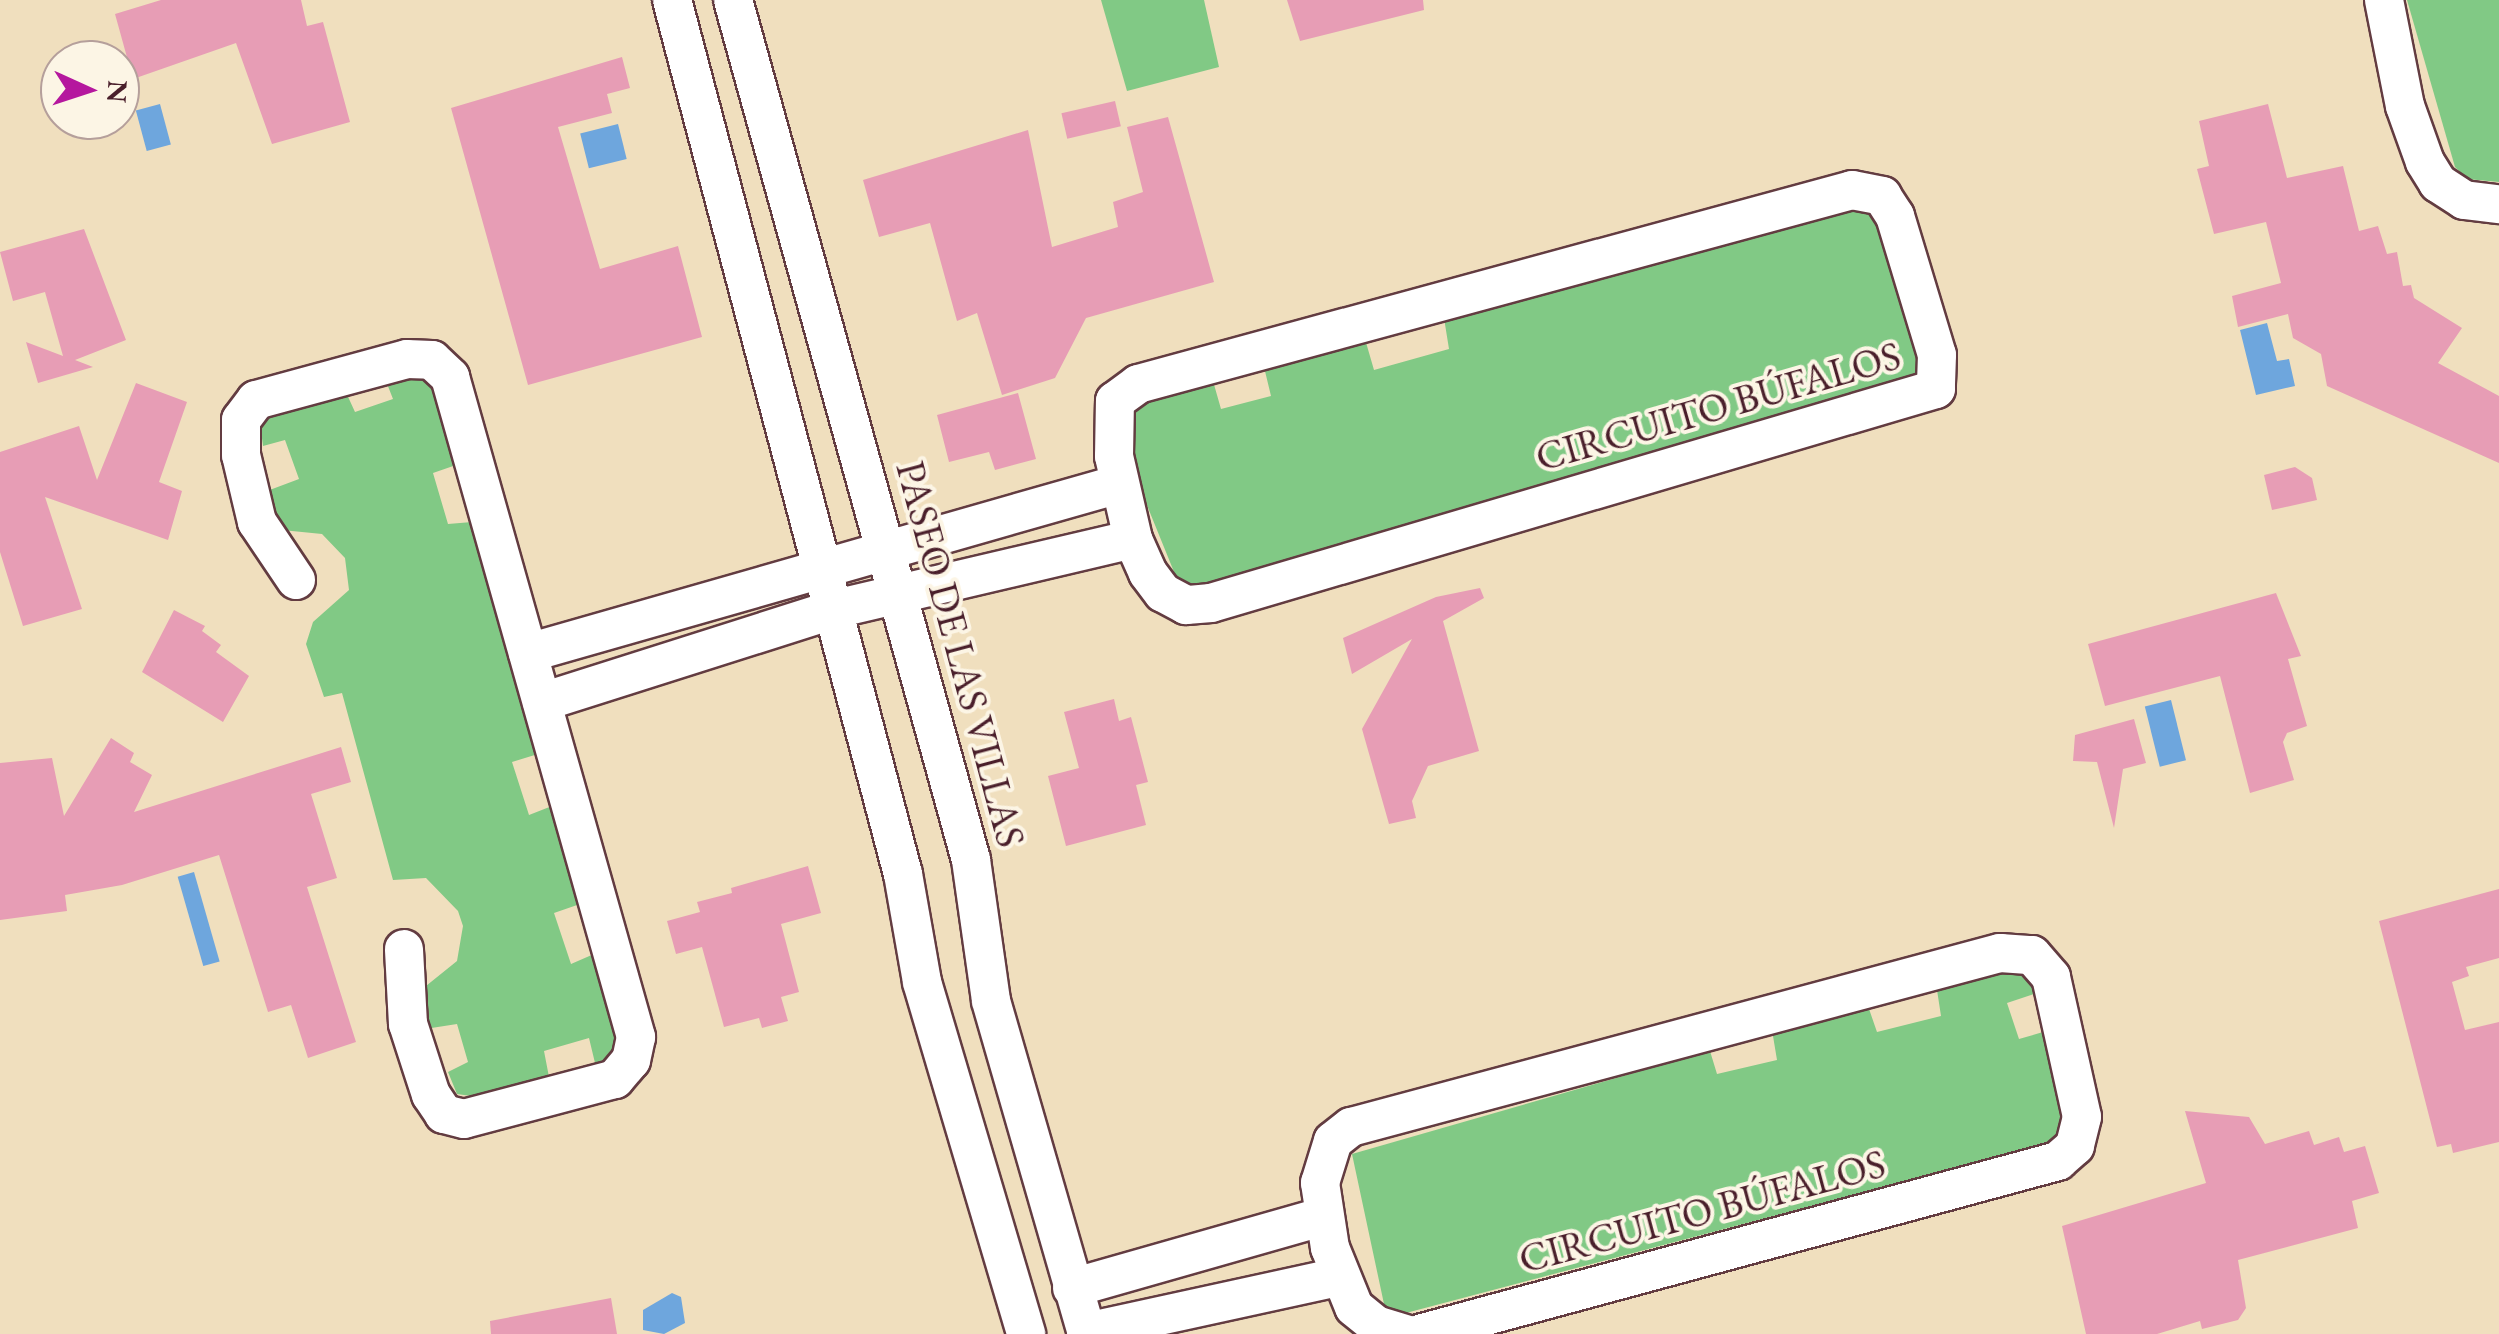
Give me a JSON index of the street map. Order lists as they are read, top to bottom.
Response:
{
  "streets": {
    "street": ["CIRCUITO BÚFALOS", "PASEO DE LAS VILLAS"]
  },
  "north": "right"
}
